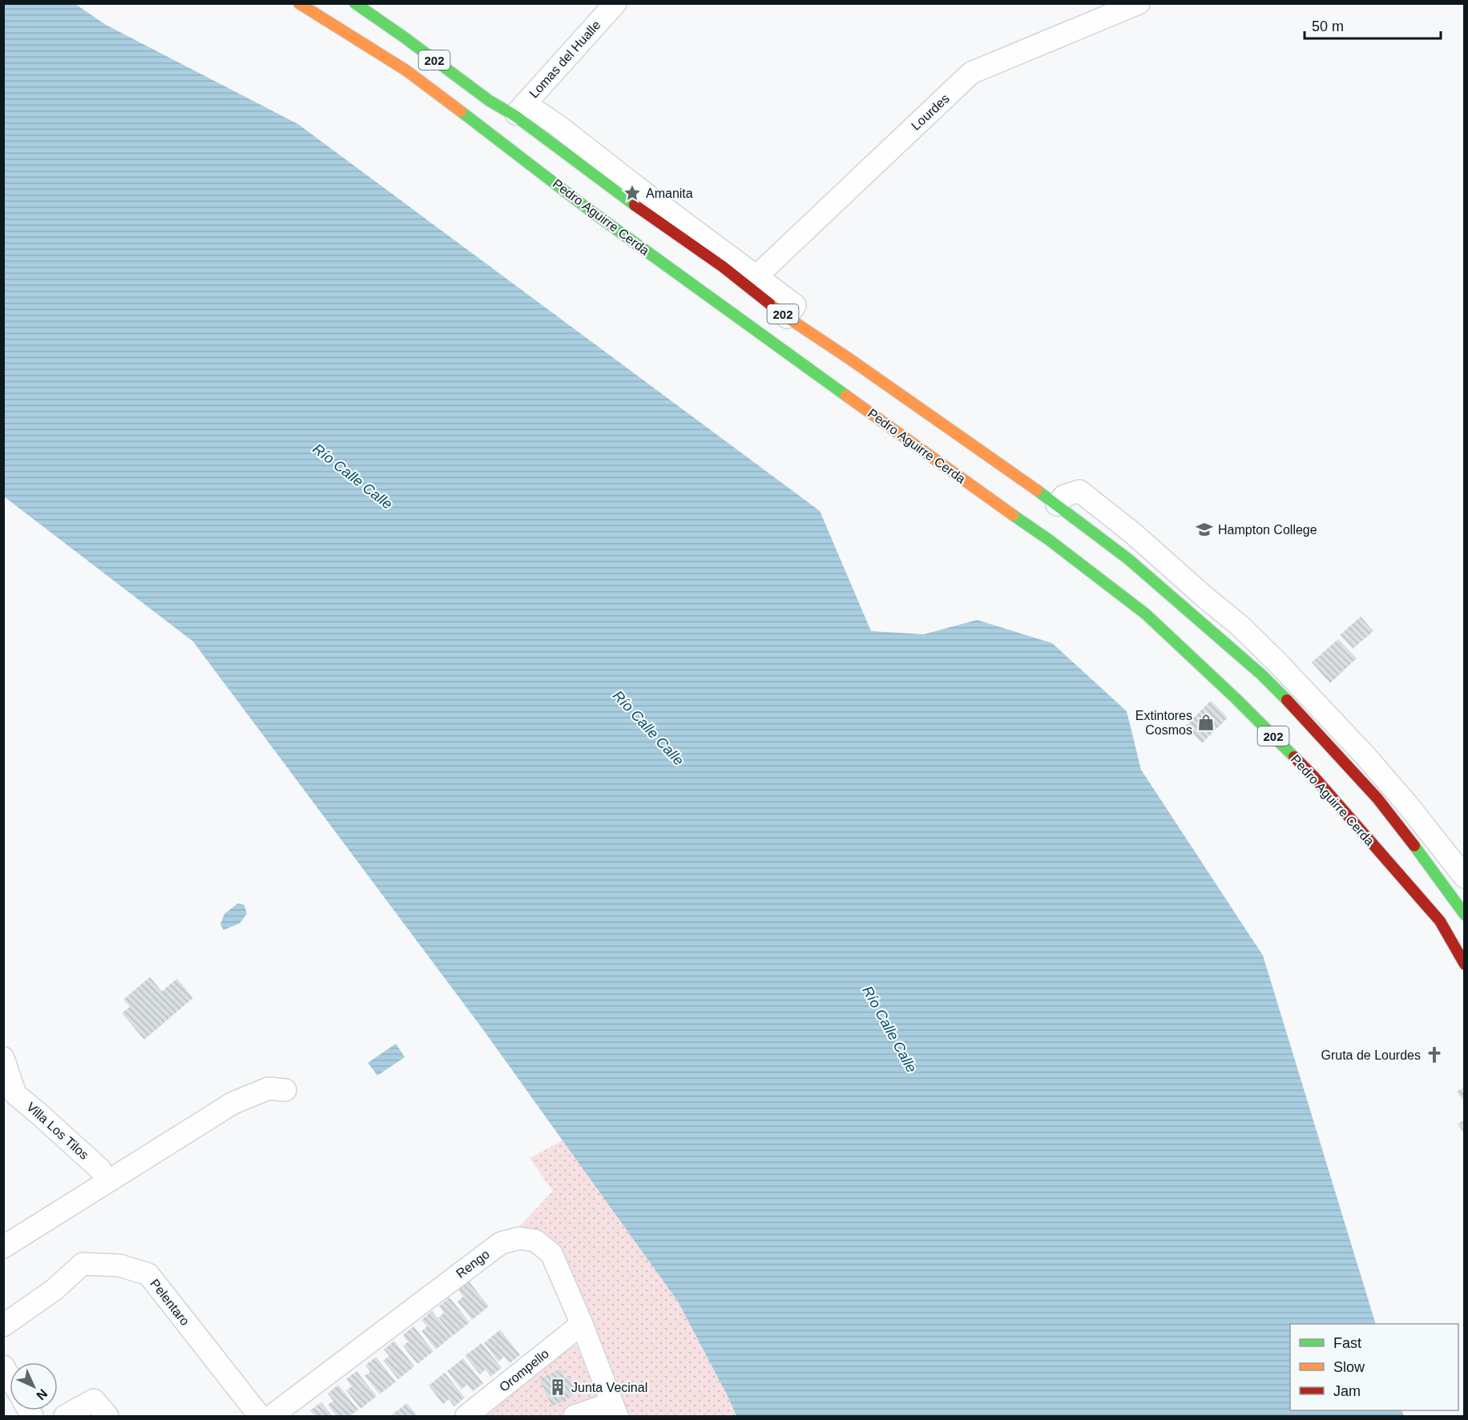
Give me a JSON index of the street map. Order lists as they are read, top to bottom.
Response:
{
  "streets": {
    "highway": ["202", "Pedro Aguirre Cerda"],
    "street": [
      "Lomas del Hualle",
      "Lourdes",
      "Villa Los Tilos",
      "Rengo",
      "Pelentaro",
      "Orompello"
    ]
  },
  "crossings": [
    ["Lomas del Hualle", "Pedro Aguirre Cerda"],
    ["Rengo", "Orompello"]
  ],
  "water": ["Río Calle Calle"],
  "places": {
    "place": ["Amanita"],
    "school or university": ["Hampton College"],
    "shop": ["Extintores Cosmos"],
    "church": ["Gruta de Lourdes"],
    "building": ["Junta Vecinal"]
  },
  "legend": ["Fast", "Slow", "Jam"],
  "scale_bar": "50 m",
  "north": "bottom right"
}
